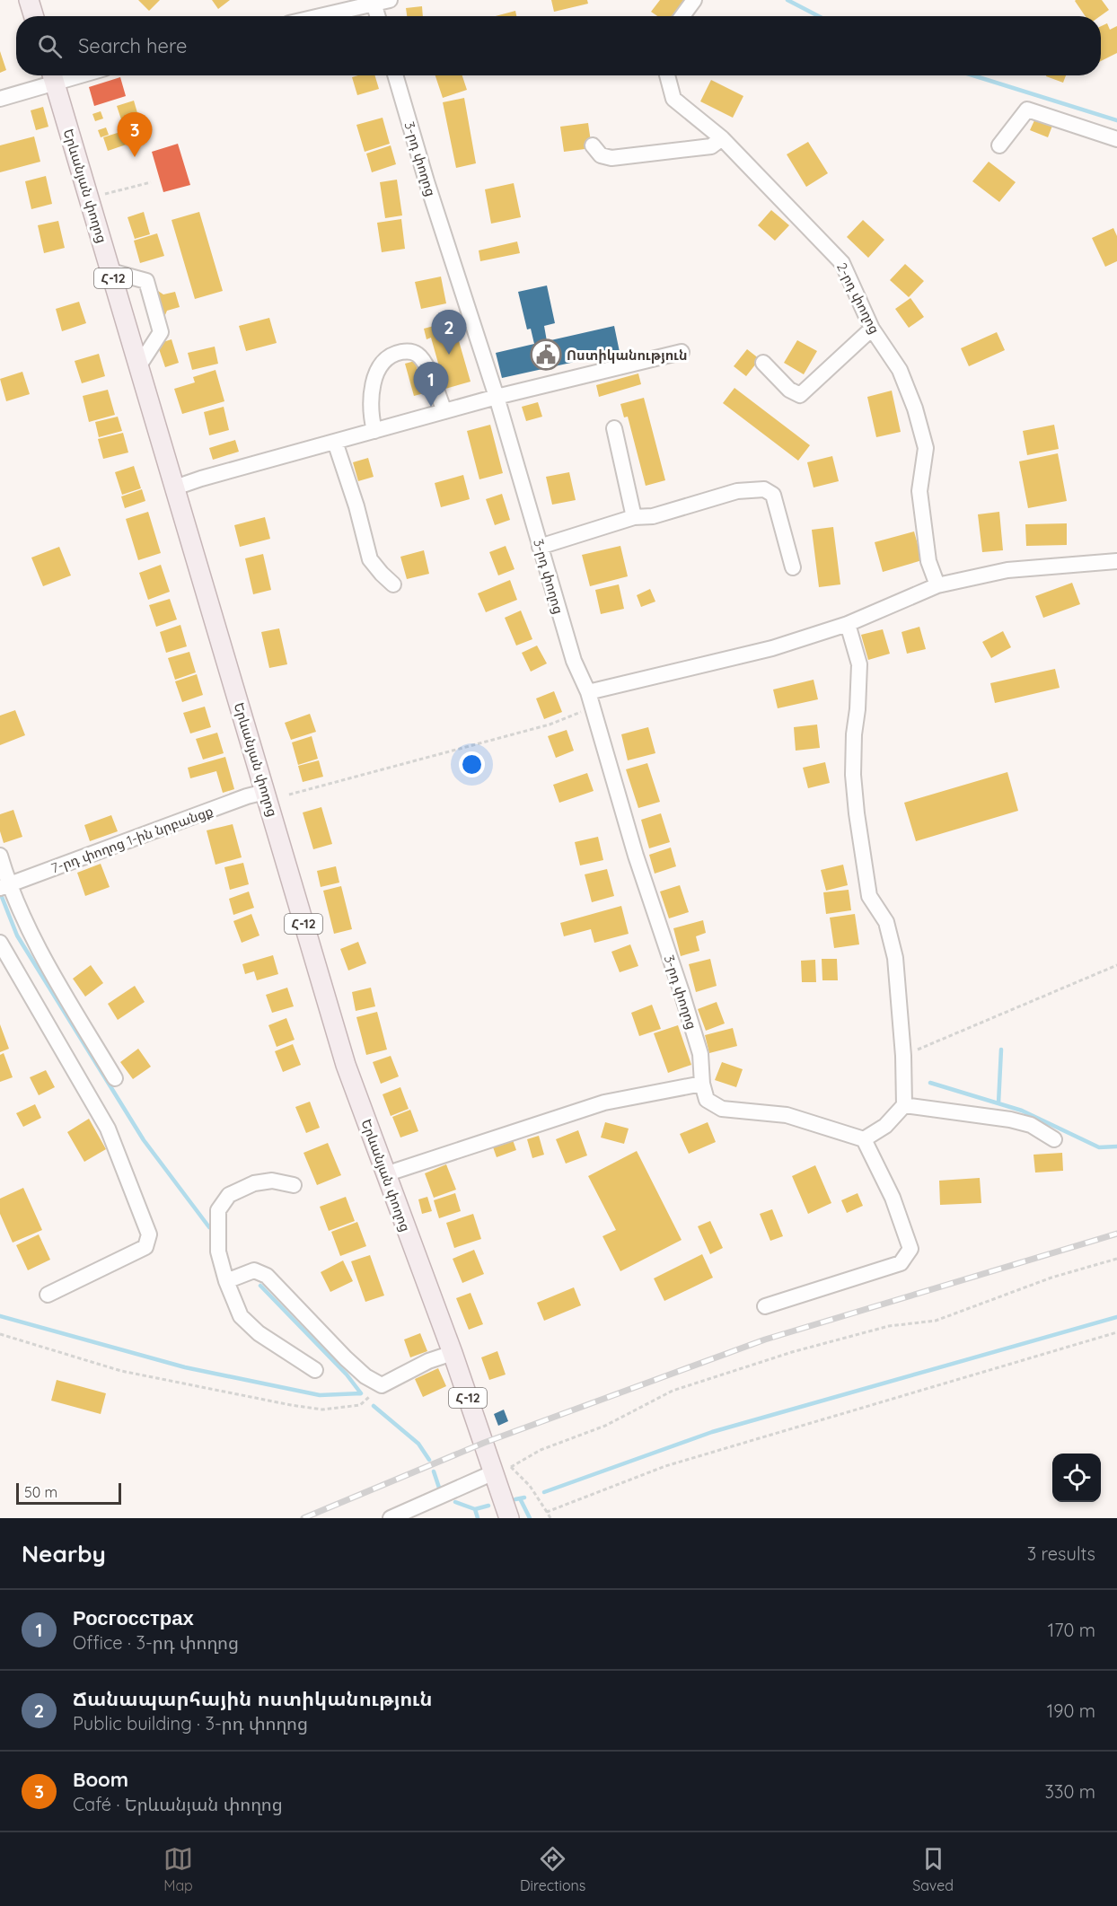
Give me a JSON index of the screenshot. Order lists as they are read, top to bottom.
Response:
{
  "streets": {
    "main road": ["Երևանյան փողոց", "Հ-12"],
    "street": ["3-րդ փողոց", "2-րդ փողոց", "7-րդ փողոց 1-ին նրբանցք"]
  },
  "crossings": [
    ["Երևանյան փողոց", "Հ-12"],
    ["Երևանյան փողոց", "7-րդ փողոց 1-ին նրբանցք"]
  ],
  "places": {
    "public building": ["Ոստիկանություն"]
  },
  "scale_bar": "50 m",
  "page": {
    "search": "Search here",
    "pins": ["3", "2", "1"],
    "scale": "50 m",
    "heading": ["Nearby", "3 results"],
    "list": [
      {
        "mark": "1",
        "name": "Росгосстрах",
        "note": "Office · 3-րդ փողոց",
        "value": "170 m"
      },
      {
        "mark": "2",
        "name": "Ճանապարհային ոստիկանություն",
        "note": "Public building · 3-րդ փողոց",
        "value": "190 m"
      },
      {
        "mark": "3",
        "name": "Boom",
        "note": "Café · Երևանյան փողոց",
        "value": "330 m"
      }
    ],
    "nav": ["Map", "Directions", "Saved"]
  }
}
